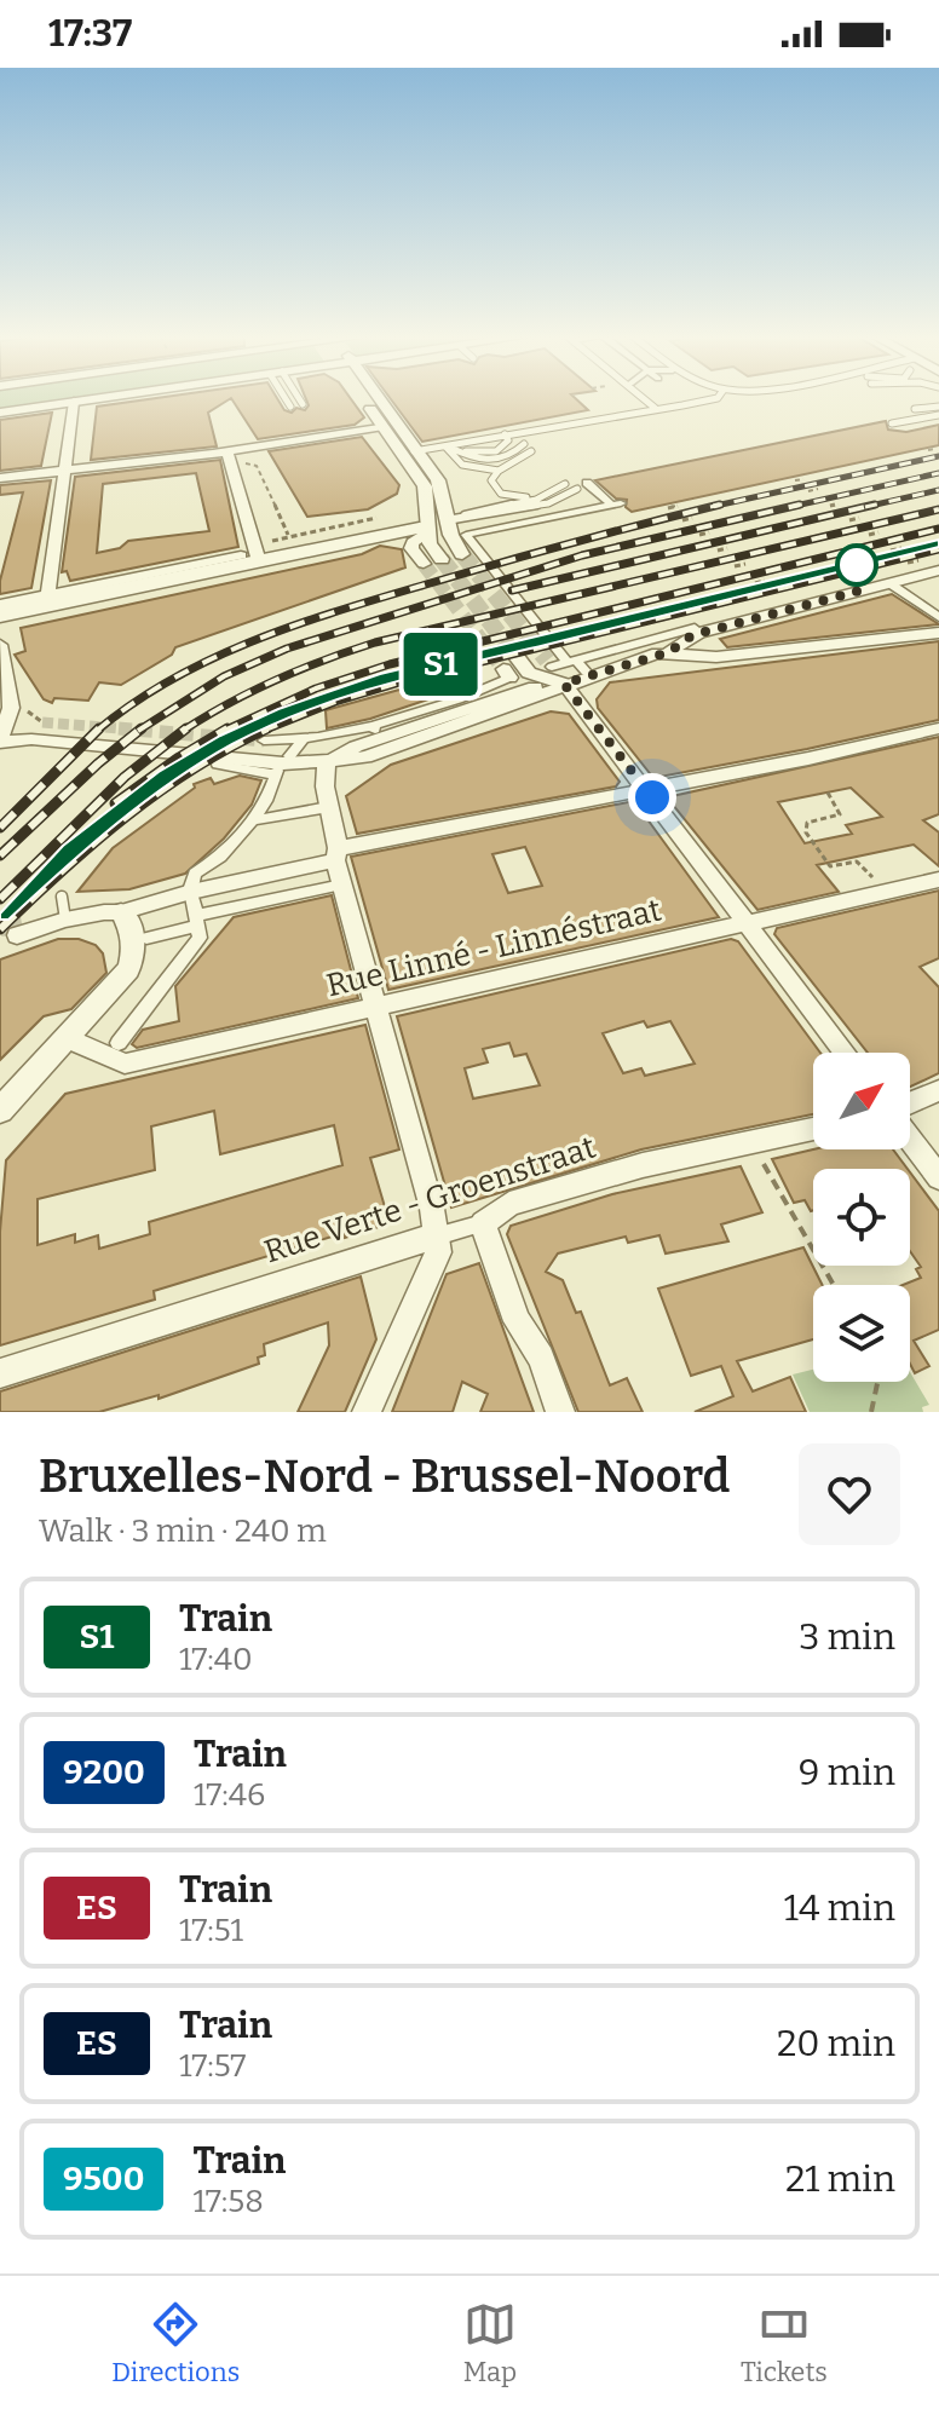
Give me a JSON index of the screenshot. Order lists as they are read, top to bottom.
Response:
{
  "streets": {
    "street": ["Rue Linné - Linnéstraat", "Rue Verte - Groenstraat"]
  },
  "north": "top right",
  "page": {
    "status": "17:37",
    "on_map": "S1",
    "heading": ["Bruxelles-Nord - Brussel-Noord", "Walk · 3 min · 240 m"],
    "list": [
      {
        "mark": "S1",
        "name": "Train",
        "note": "17:40",
        "value": "3 min"
      },
      {
        "mark": "9200",
        "name": "Train",
        "note": "17:46",
        "value": "9 min"
      },
      {
        "mark": "ES",
        "name": "Train",
        "note": "17:51",
        "value": "14 min"
      },
      {
        "mark": "ES",
        "name": "Train",
        "note": "17:57",
        "value": "20 min"
      },
      {
        "mark": "9500",
        "name": "Train",
        "note": "17:58",
        "value": "21 min"
      }
    ],
    "tabs": ["Directions", "Map", "Tickets"]
  }
}
